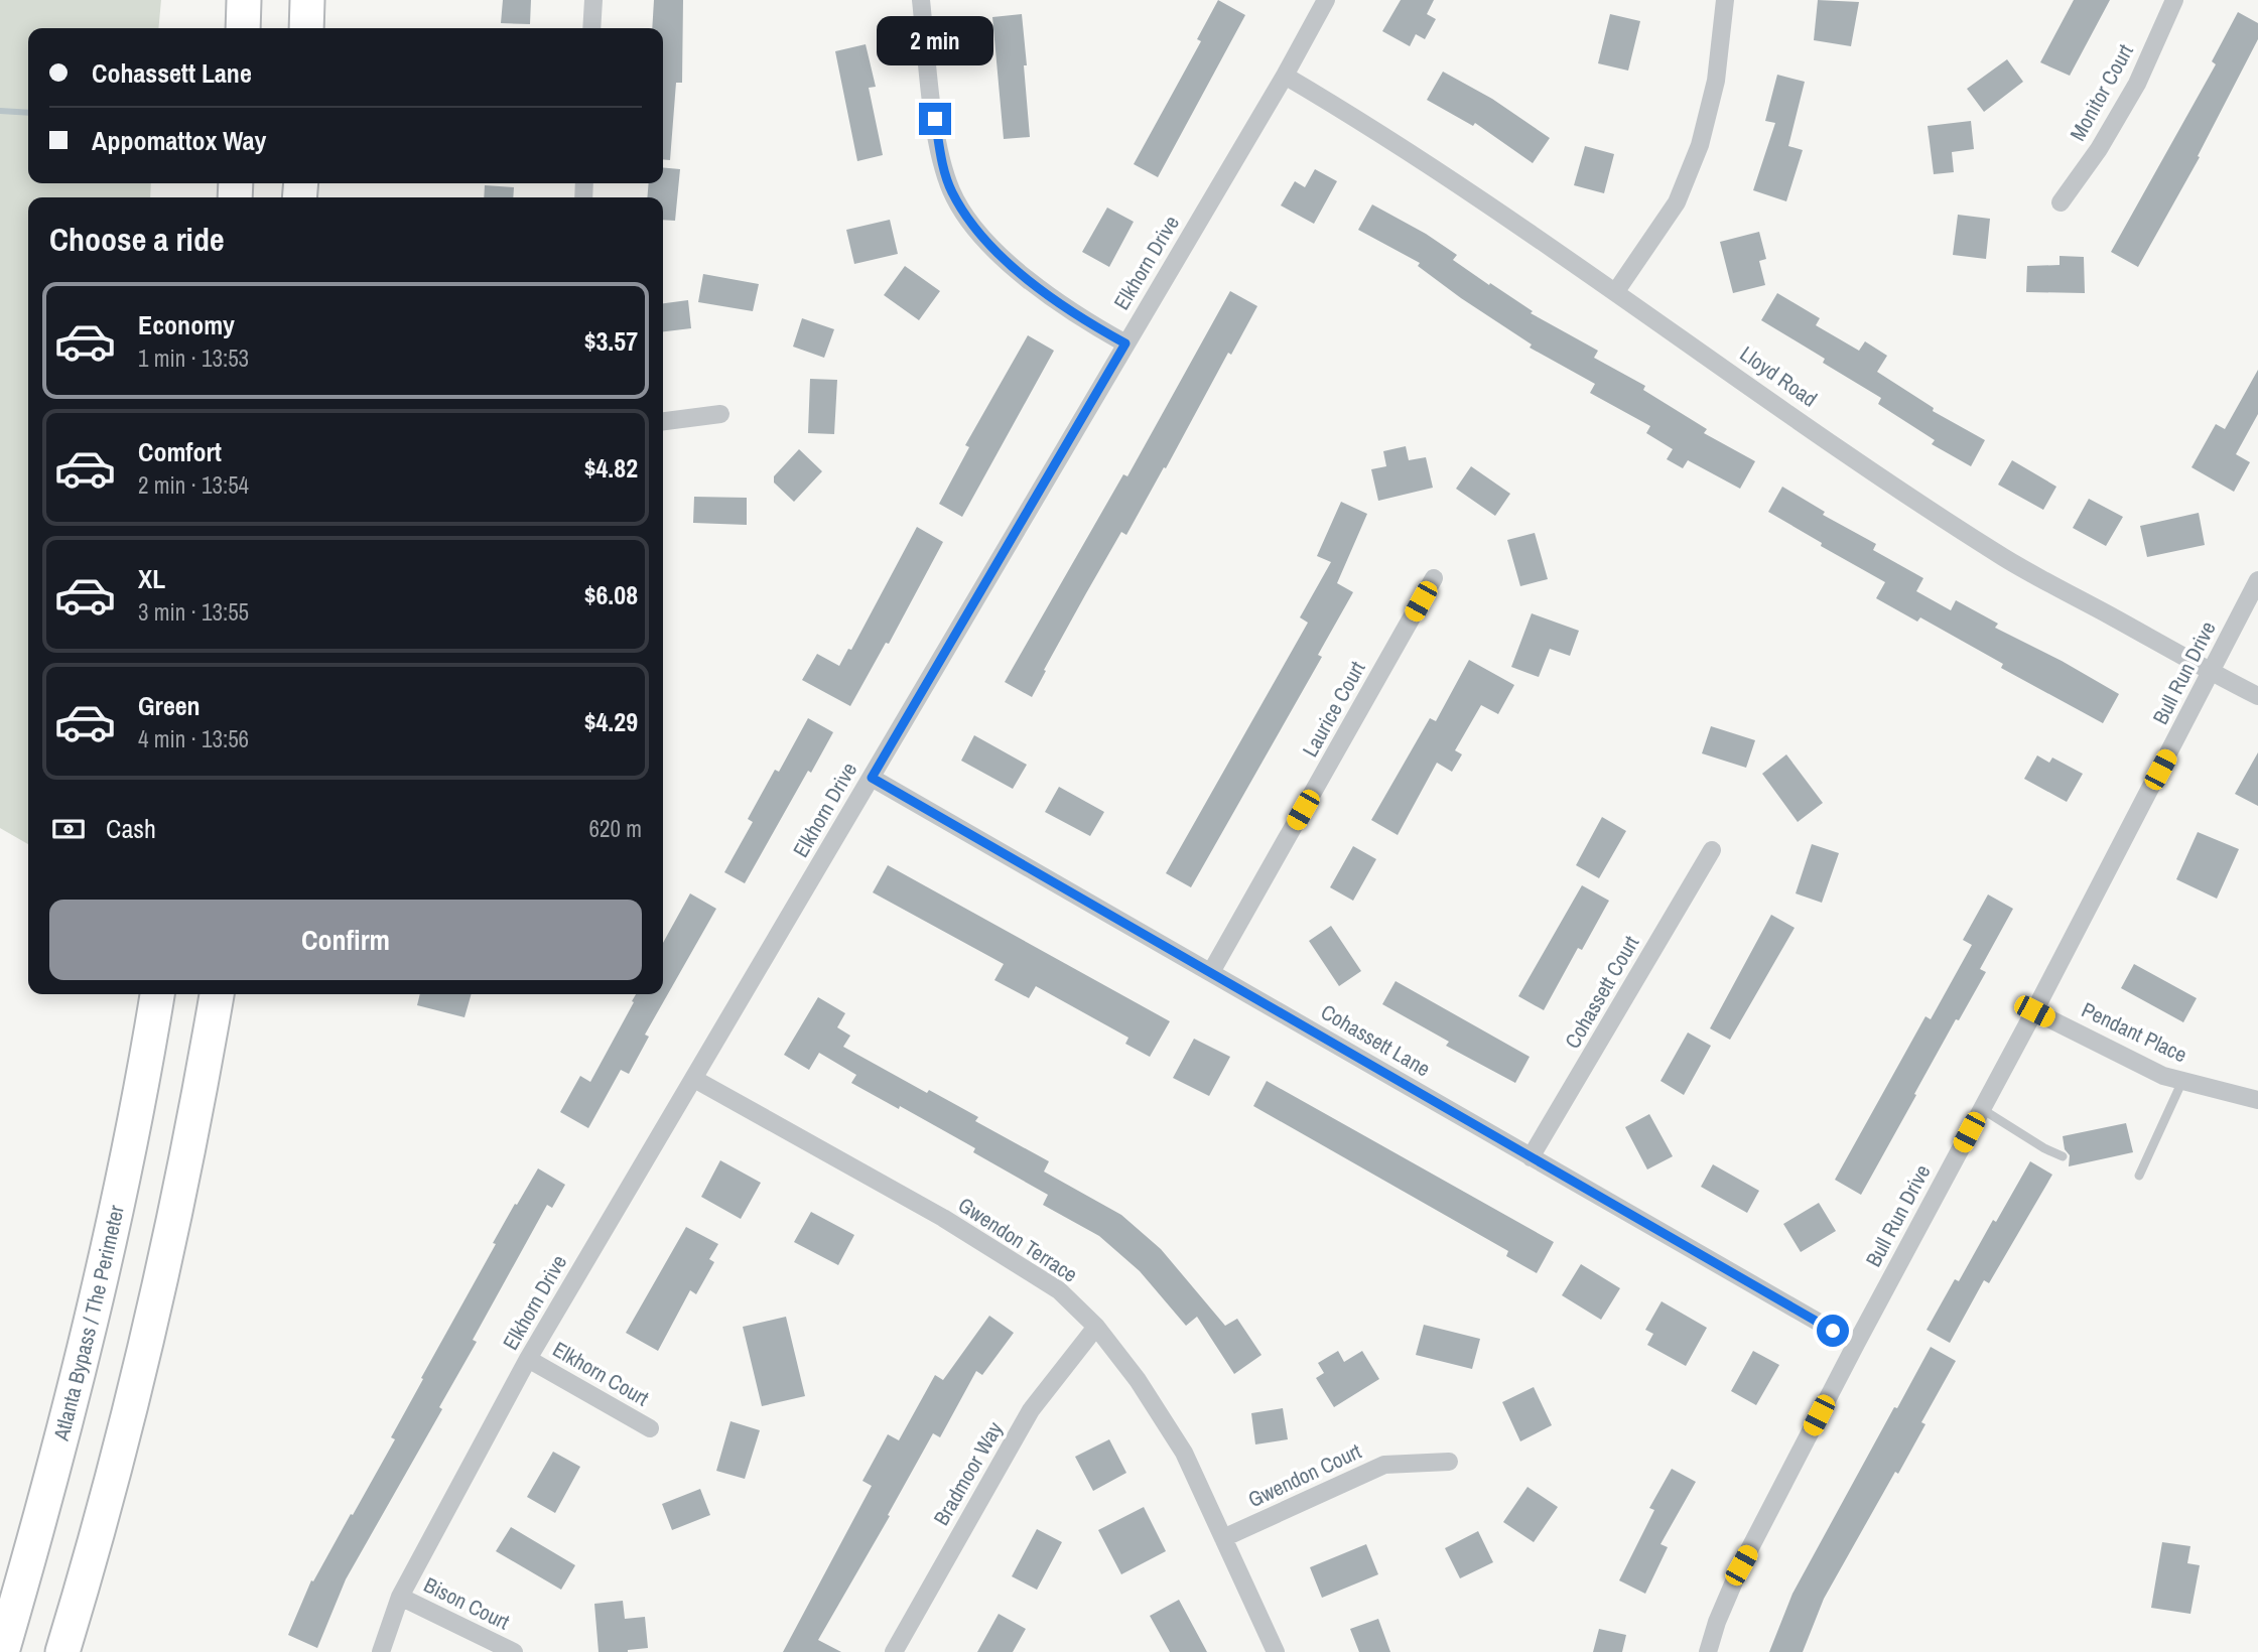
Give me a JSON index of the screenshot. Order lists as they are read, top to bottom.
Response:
{
  "streets": {
    "highway": ["Atlanta Bypass / The Perimeter"],
    "street": [
      "Monitor Court",
      "Elkhorn Drive",
      "Lloyd Road",
      "Bull Run Drive",
      "Laurice Court",
      "Cohassett Court",
      "Pendant Place",
      "Cohassett Lane",
      "Gwendon Terrace",
      "Elkhorn Court",
      "Bradmoor Way",
      "Gwendon Court",
      "Bison Court"
    ]
  },
  "crossings": [
    ["Elkhorn Drive", "Lloyd Road"],
    ["Elkhorn Drive", "Cohassett Lane"],
    ["Elkhorn Drive", "Gwendon Terrace"],
    ["Elkhorn Drive", "Elkhorn Court"],
    ["Elkhorn Drive", "Bison Court"],
    ["Lloyd Road", "Bull Run Drive"],
    ["Bull Run Drive", "Pendant Place"],
    ["Bull Run Drive", "Cohassett Lane"],
    ["Laurice Court", "Cohassett Lane"],
    ["Cohassett Court", "Cohassett Lane"],
    ["Gwendon Terrace", "Bradmoor Way"],
    ["Gwendon Terrace", "Gwendon Court"]
  ],
  "page": {
    "bubble": "2 min",
    "banner": ["Cohassett Lane", "Appomattox Way"],
    "heading": "Choose a ride",
    "list": [
      {
        "name": "Economy",
        "note": "1 min · 13:53",
        "value": "$3.57"
      },
      {
        "name": "Comfort",
        "note": "2 min · 13:54",
        "value": "$4.82"
      },
      {
        "name": "XL",
        "note": "3 min · 13:55",
        "value": "$6.08"
      },
      {
        "name": "Green",
        "note": "4 min · 13:56",
        "value": "$4.29"
      }
    ],
    "pay": ["Cash", "620 m"],
    "buttons": "Confirm"
  }
}
